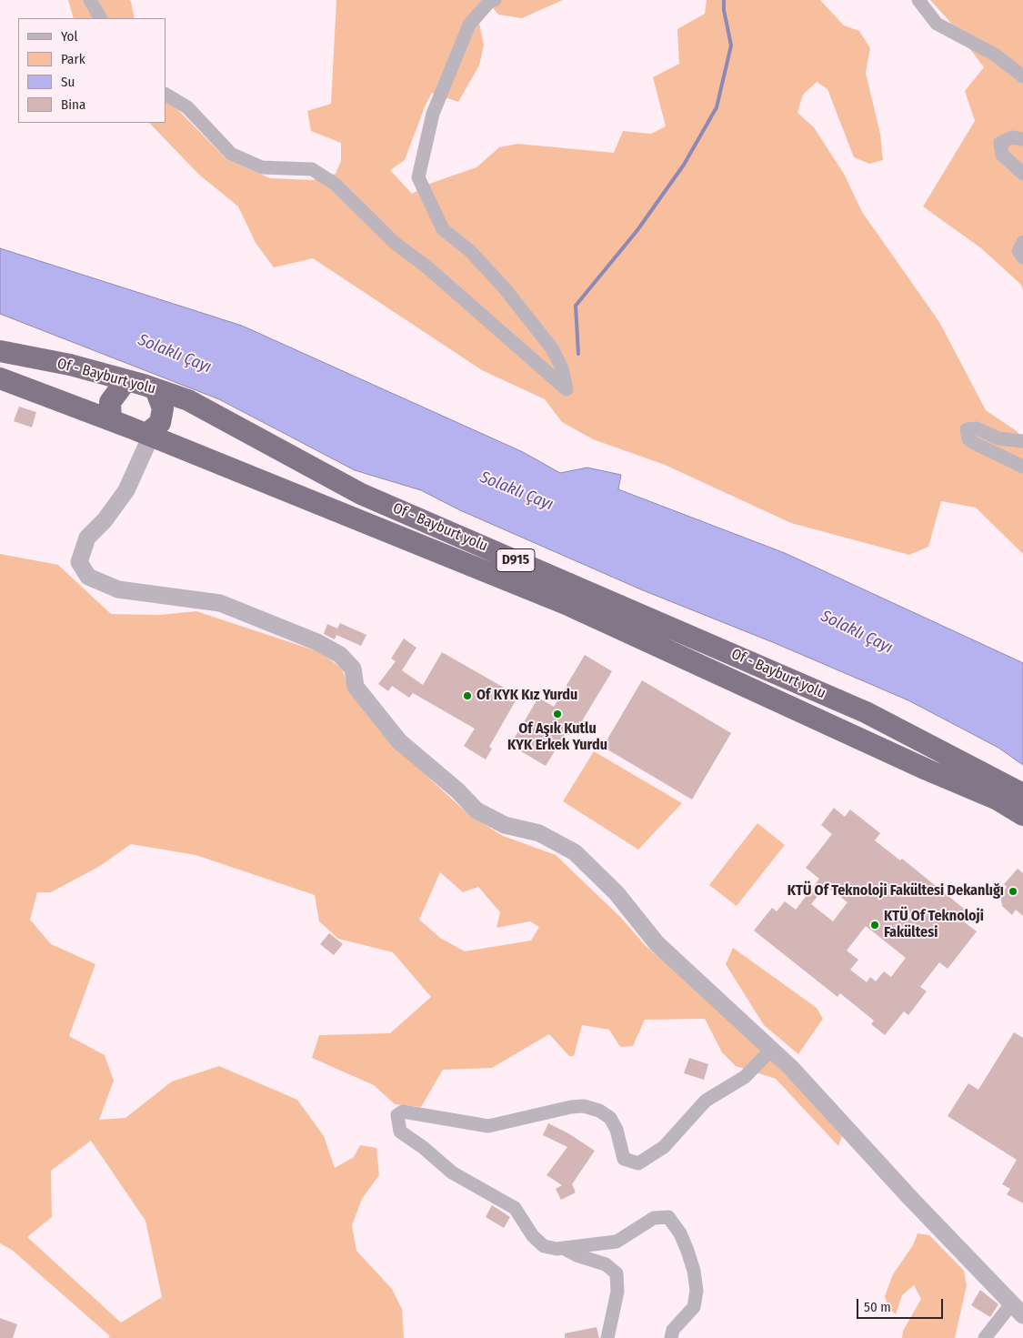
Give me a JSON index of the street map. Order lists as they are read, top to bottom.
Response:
{
  "streets": {
    "highway": ["Of - Bayburt yolu", "D915"]
  },
  "water": ["Solaklı Çayı"],
  "places": [
    "Of KYK Kız Yurdu",
    "Of Aşık Kutlu KYK Erkek Yurdu",
    "KTÜ Of Teknoloji Fakültesi Dekanlığı",
    "KTÜ Of Teknoloji Fakültesi"
  ],
  "legend": [
    "Yol",
    "Park",
    "Su",
    "Bina"
  ],
  "scale_bar": "50 m"
}
